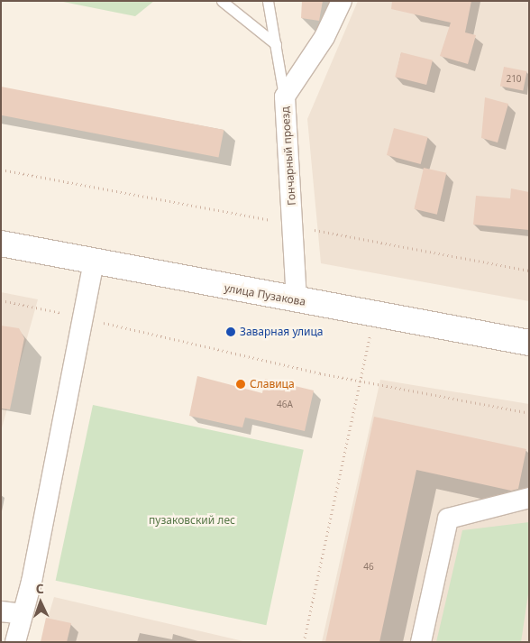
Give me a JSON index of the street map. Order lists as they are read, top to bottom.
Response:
{
  "streets": {
    "street": ["Гончарный проезд", "улица Пузакова"]
  },
  "crossings": [
    ["Гончарный проезд", "улица Пузакова"]
  ],
  "parks": ["пузаковский лес"],
  "places": ["Заварная улица", "Славица"],
  "house_numbers": ["210", "46А", "46"],
  "north": "top"
}
